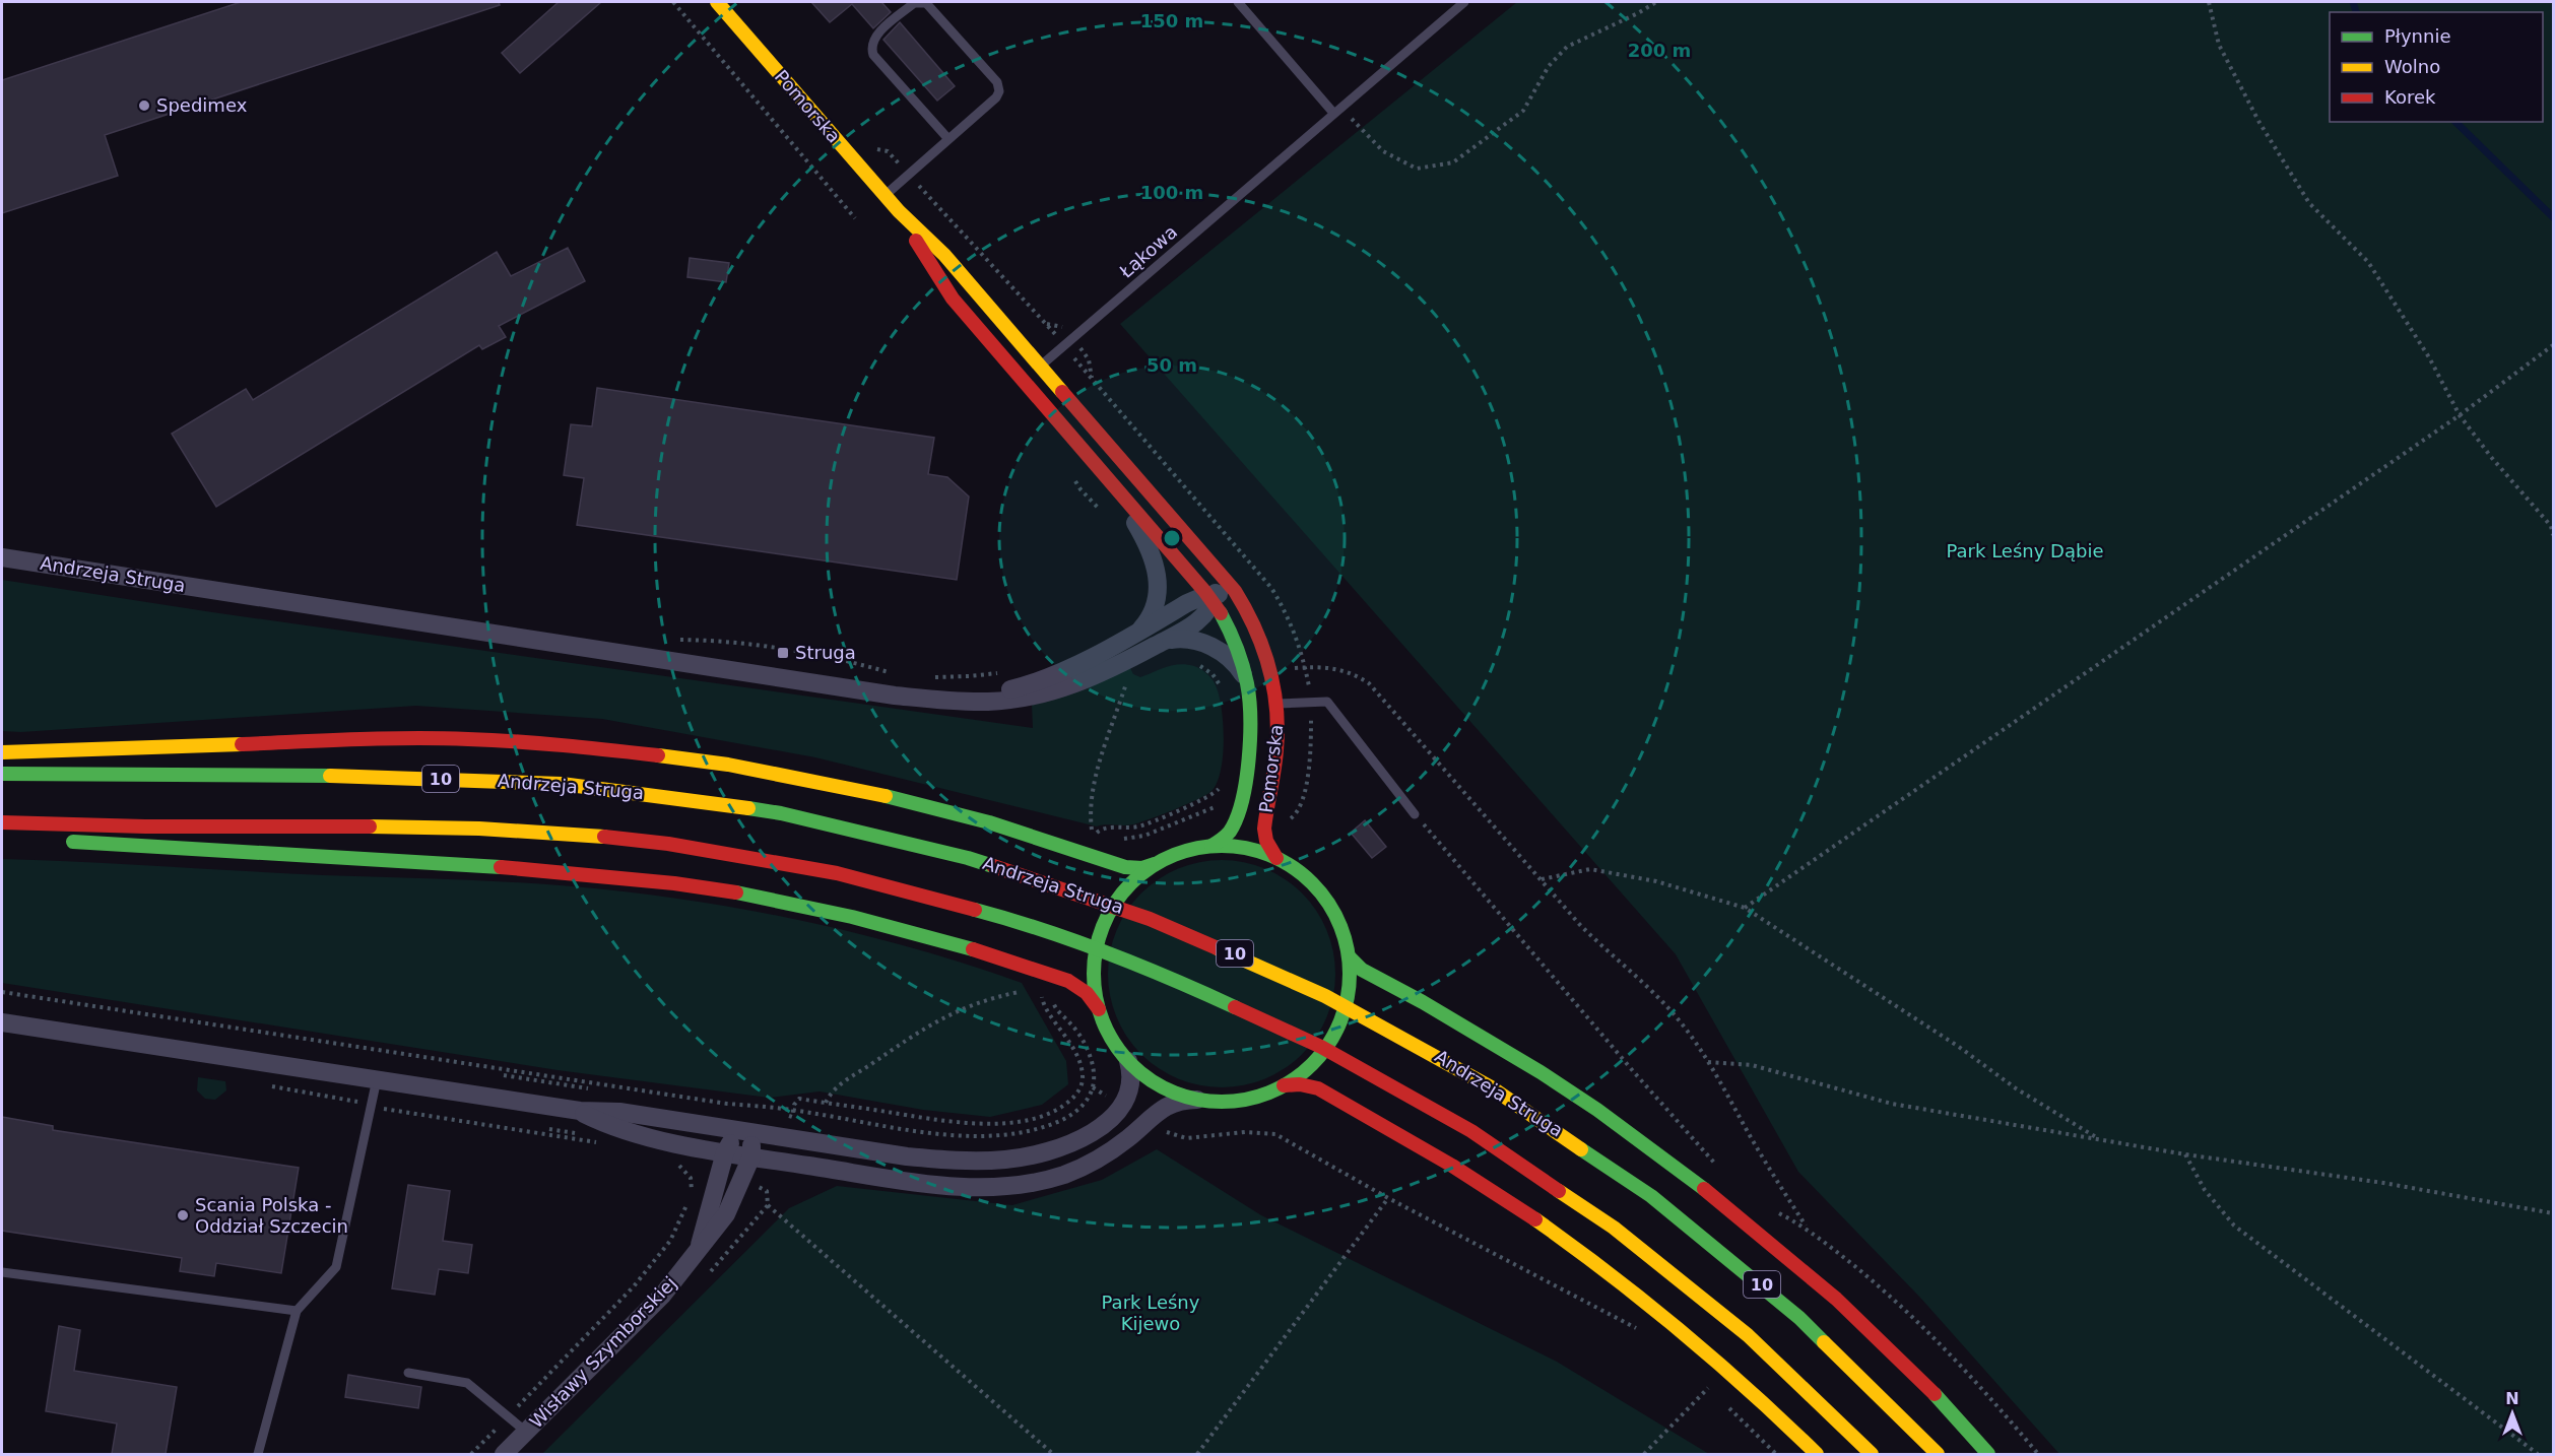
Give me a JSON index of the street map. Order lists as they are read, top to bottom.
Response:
{
  "streets": {
    "main road": ["Pomorska", "Andrzeja Struga", "10"],
    "street": ["Wisławy Szymborskiej"],
    "lane": ["Łąkowa"]
  },
  "crossings": [
    ["Pomorska", "Łąkowa"],
    ["Pomorska", "Andrzeja Struga"]
  ],
  "parks": ["Park Leśny Dąbie", "Park Leśny Kijewo"],
  "places": {
    "other": ["Spedimex", "Scania Polska - Oddział Szczecin"],
    "transit": ["Struga"]
  },
  "legend": ["Płynnie", "Wolno", "Korek"],
  "north": "top",
  "rings": [
    "150 m",
    "200 m",
    "100 m",
    "50 m"
  ]
}
